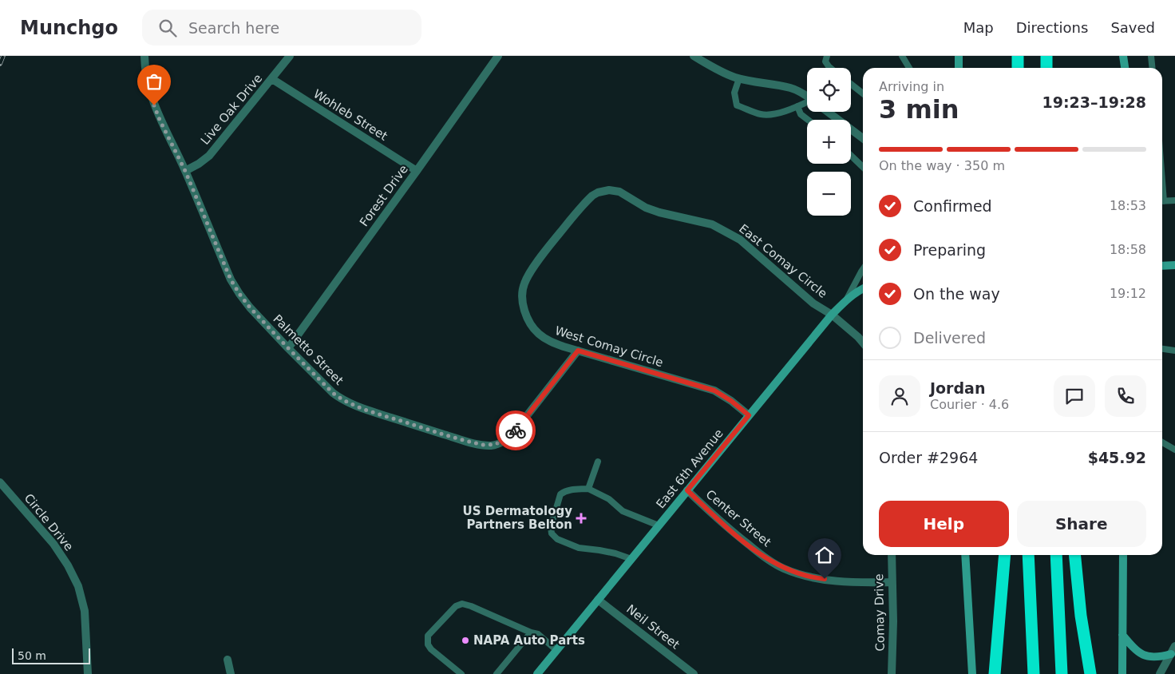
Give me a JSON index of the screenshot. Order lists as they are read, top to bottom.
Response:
{
  "streets": {
    "main road": ["East 6th Avenue"],
    "street": [
      "Live Oak Drive",
      "Wohleb Street",
      "Forest Drive",
      "East Comay Circle",
      "West Comay Circle",
      "Palmetto Street",
      "Center Street",
      "Circle Drive",
      "Comay Drive",
      "Neil Street"
    ]
  },
  "crossings": [
    ["Live Oak Drive", "Wohleb Street"],
    ["Live Oak Drive", "Palmetto Street"],
    ["Wohleb Street", "Forest Drive"],
    ["Forest Drive", "Palmetto Street"],
    ["East Comay Circle", "West Comay Circle"],
    ["East Comay Circle", "East 6th Avenue"],
    ["West Comay Circle", "Palmetto Street"],
    ["West Comay Circle", "East 6th Avenue"],
    ["East 6th Avenue", "Center Street"],
    ["East 6th Avenue", "Neil Street"],
    ["Center Street", "Comay Drive"]
  ],
  "places": {
    "health": ["US Dermatology Partners Belton"],
    "other": ["NAPA Auto Parts"]
  },
  "scale_bar": "50 m",
  "page": {
    "header": "Munchgo",
    "search": "Search here",
    "nav": ["Map", "Directions", "Saved"],
    "map_buttons": ["+", "−"],
    "heading": ["3 min", "Arriving in", "19:23–19:28"],
    "panel": [
      "Jordan",
      "Courier · 4.6",
      "Order #2964",
      "$45.92"
    ],
    "bar": "On the way · 350 m",
    "list": [
      ["Confirmed", "18:53"],
      ["Preparing", "18:58"],
      ["On the way", "19:12"],
      "Delivered"
    ],
    "buttons": ["Help", "Share"],
    "scale": "50 m"
  }
}
